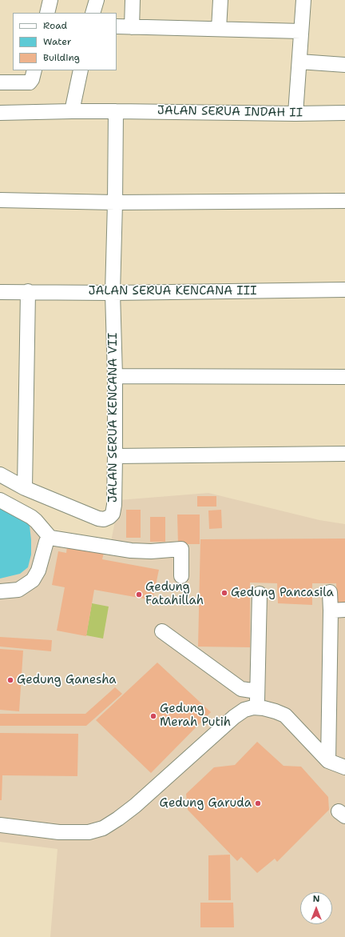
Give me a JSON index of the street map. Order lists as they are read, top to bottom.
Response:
{
  "streets": {
    "street": ["JALAN SERUA INDAH II", "JALAN SERUA KENCANA III", "JALAN SERUA KENCANA VII"]
  },
  "crossings": [
    ["JALAN SERUA INDAH II", "JALAN SERUA KENCANA VII"],
    ["JALAN SERUA KENCANA III", "JALAN SERUA KENCANA VII"]
  ],
  "places": [
    "Gedung Pancasila",
    "Gedung Fatahillah",
    "Gedung Ganesha",
    "Gedung Merah Putih",
    "Gedung Garuda"
  ],
  "legend": ["Road", "Water", "Building"],
  "north": "top"
}
